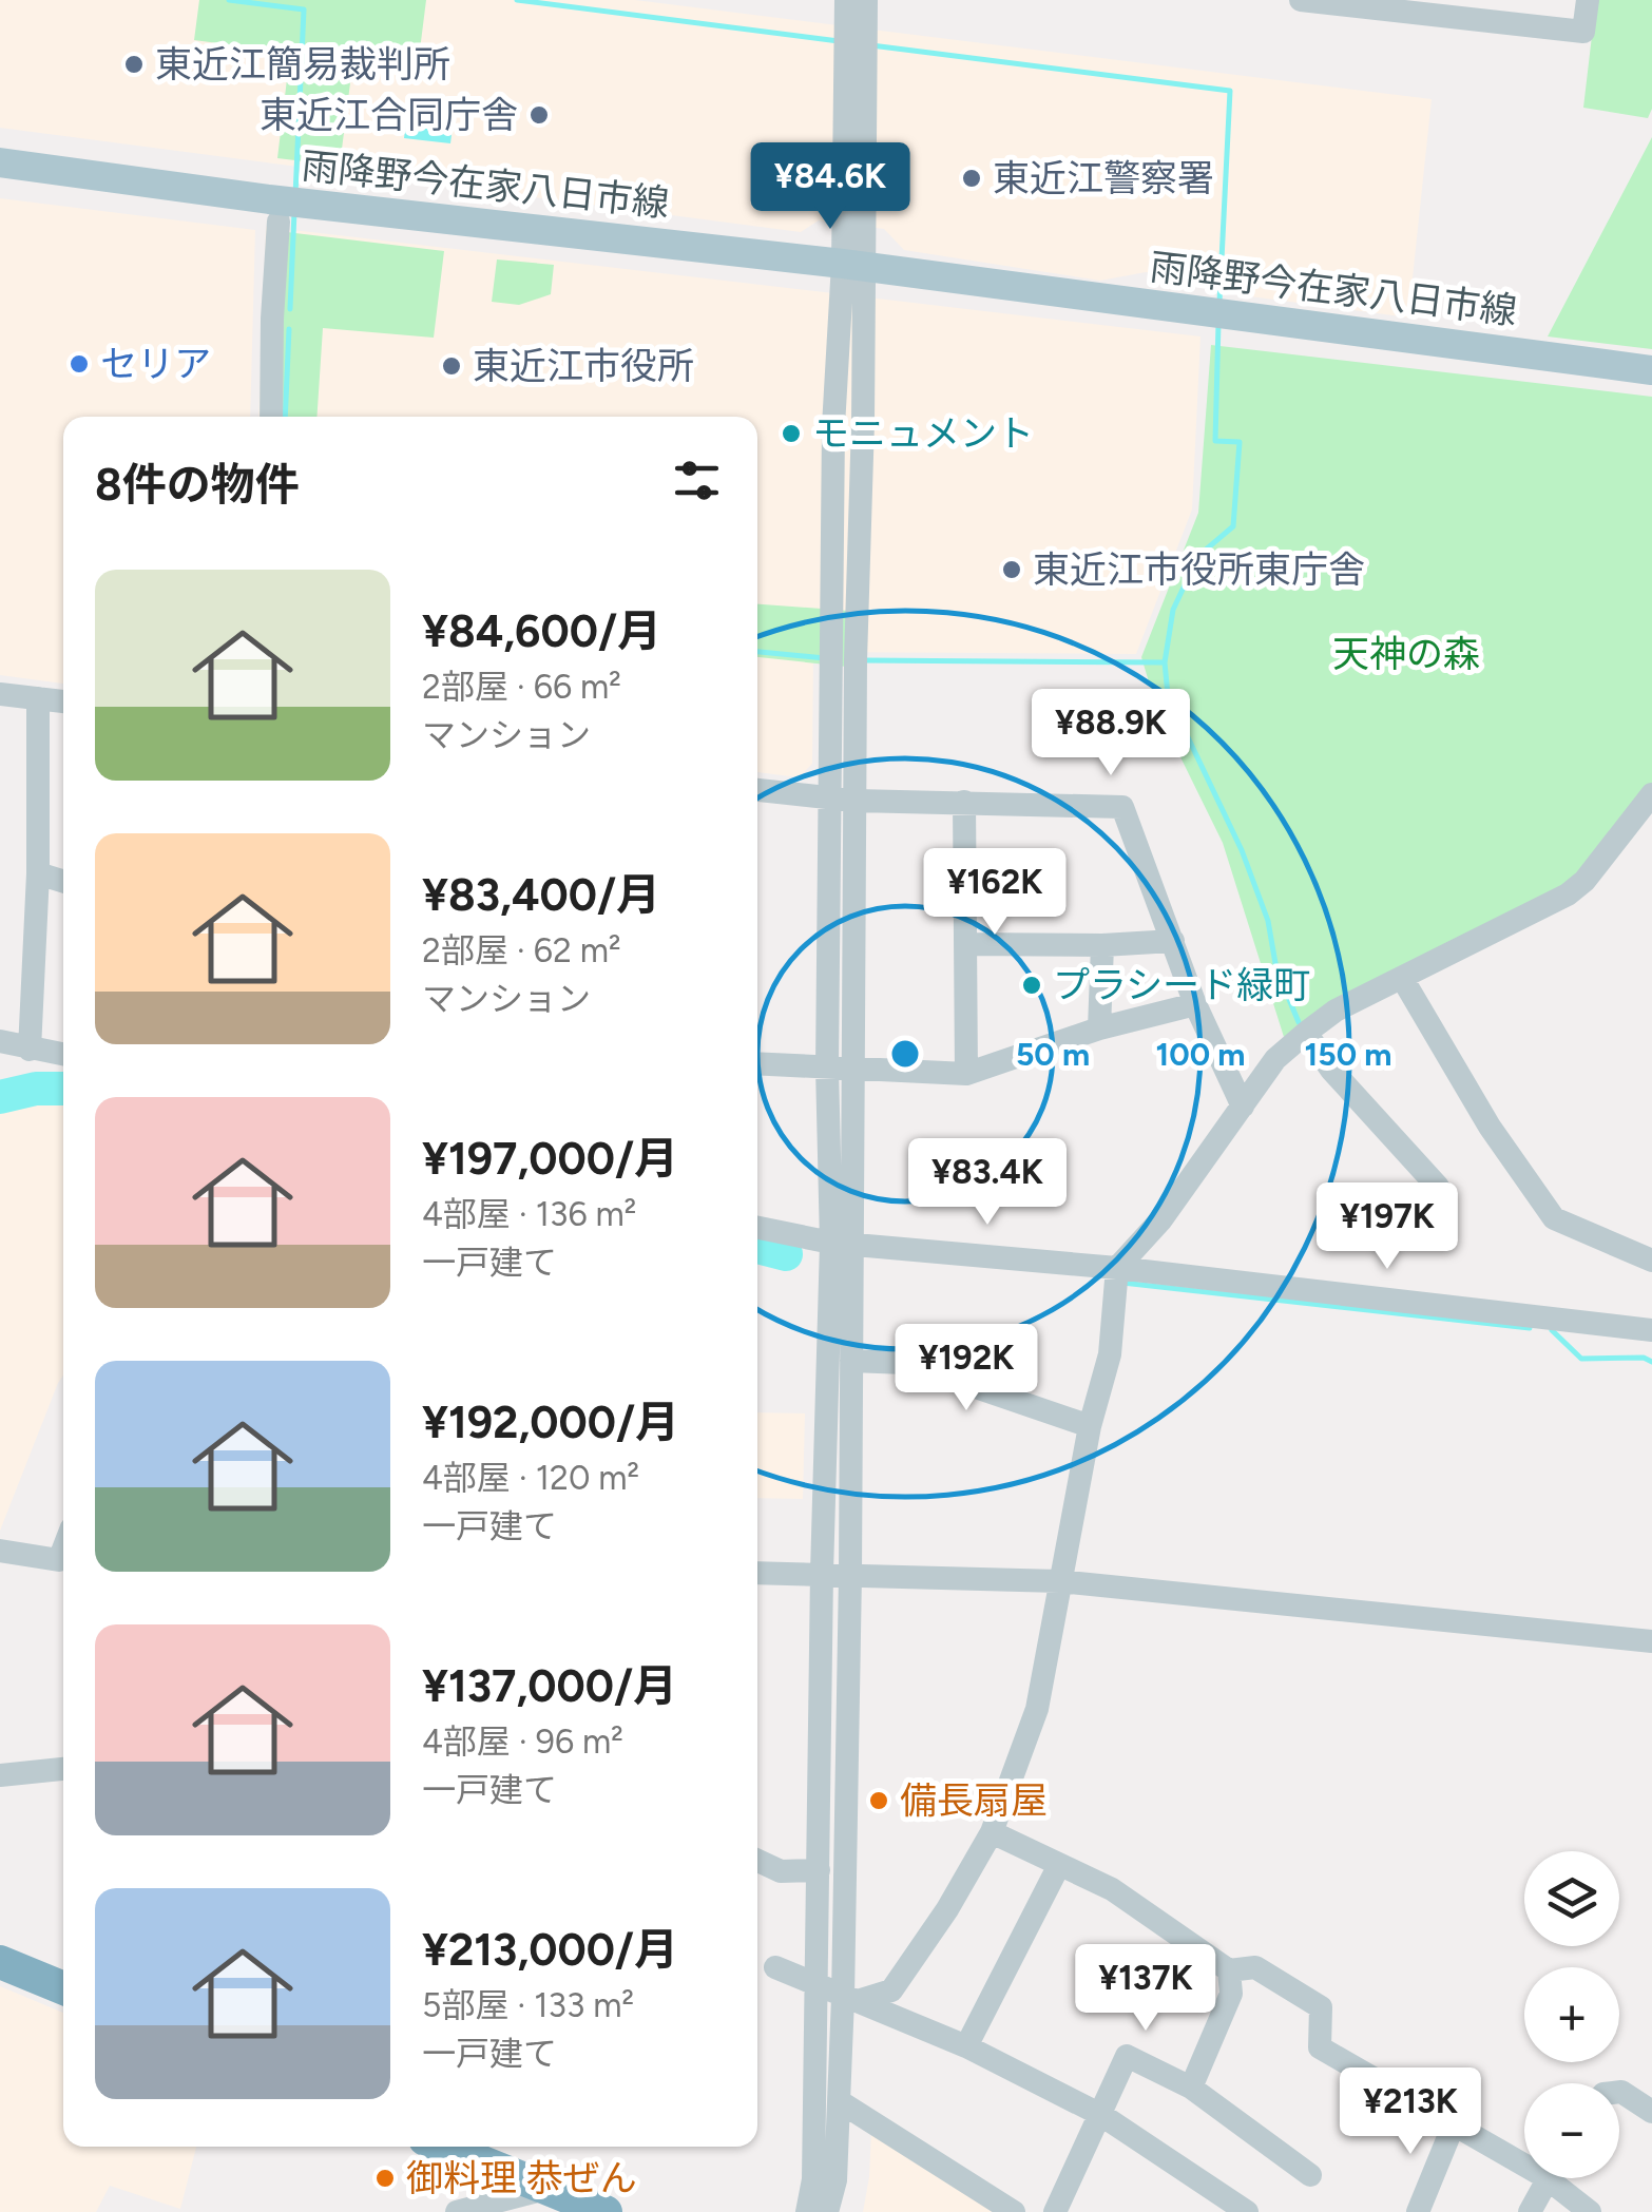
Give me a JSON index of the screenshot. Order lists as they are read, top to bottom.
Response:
{
  "streets": {
    "main road": ["雨降野今在家八日市線"]
  },
  "parks": ["天神の森"],
  "places": [
    "東近江簡易裁判所",
    "東近江合同庁舎",
    "東近江警察署",
    "セリア",
    "東近江市役所",
    "モニュメント",
    "東近江市役所東庁舎",
    "プラシード緑町",
    "備長扇屋",
    "御料理 恭ぜん"
  ],
  "page": {
    "price": [
      "¥84.6K",
      "¥88.9K",
      "¥162K",
      "¥83.4K",
      "¥197K",
      "¥192K",
      "¥137K",
      "¥213K"
    ],
    "heading": "8件の物件",
    "list": [
      {
        "name": "¥84,600/月",
        "note": "2部屋 · 66 m² · マンション"
      },
      {
        "name": "¥83,400/月",
        "note": "2部屋 · 62 m² · マンション"
      },
      {
        "name": "¥197,000/月",
        "note": "4部屋 · 136 m² · 一戸建て"
      },
      {
        "name": "¥192,000/月",
        "note": "4部屋 · 120 m² · 一戸建て"
      },
      {
        "name": "¥137,000/月",
        "note": "4部屋 · 96 m² · 一戸建て"
      },
      {
        "name": "¥213,000/月",
        "note": "5部屋 · 133 m² · 一戸建て"
      }
    ],
    "map_buttons": ["+", "−"]
  },
  "rings": ["50 m", "100 m", "150 m"]
}
